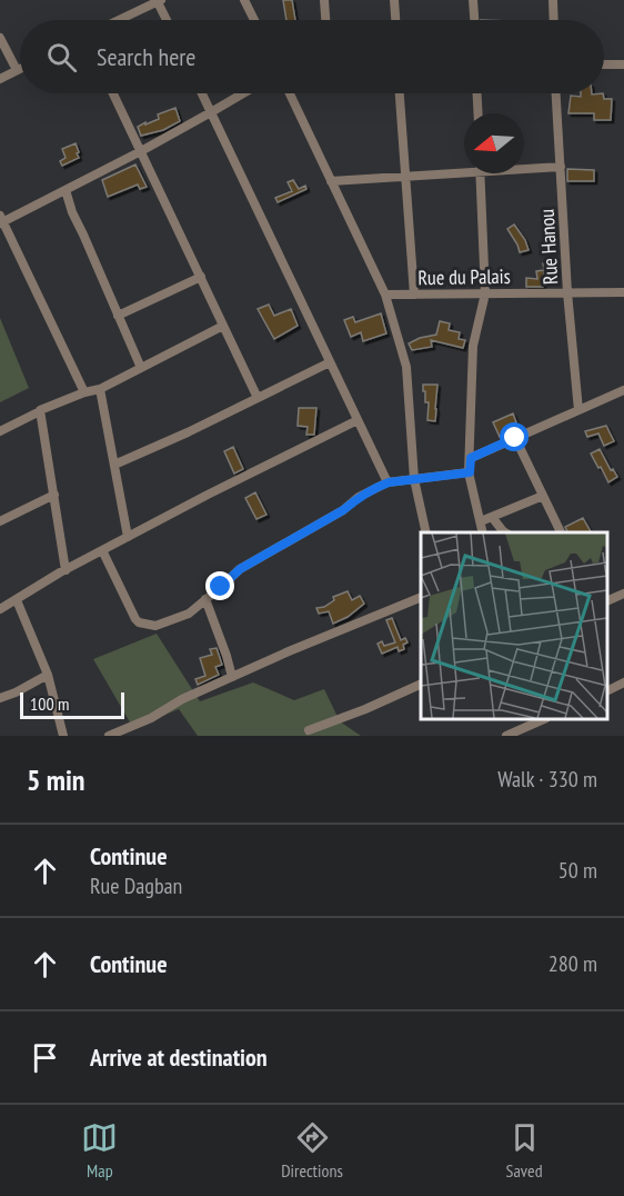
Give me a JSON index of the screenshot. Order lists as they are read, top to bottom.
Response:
{
  "streets": {
    "street": ["Rue Hanou", "Rue du Palais"]
  },
  "crossings": [
    ["Rue Hanou", "Rue du Palais"]
  ],
  "scale_bar": "100 m",
  "north": "left",
  "page": {
    "search": "Search here",
    "scale": "100 m",
    "heading": ["5 min", "Walk · 330 m"],
    "list": [
      ["Continue", "Rue Dagban", "50 m"],
      ["Continue", "280 m"],
      "Arrive at destination"
    ],
    "nav": ["Map", "Directions", "Saved"]
  }
}
